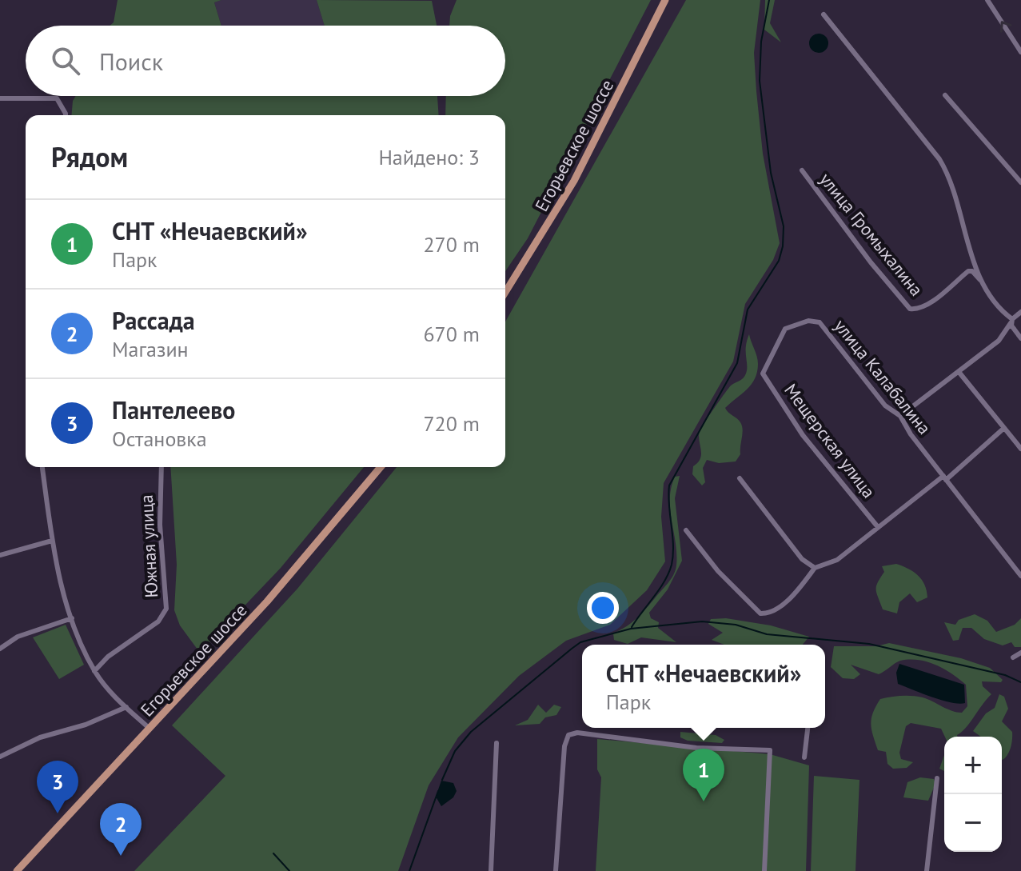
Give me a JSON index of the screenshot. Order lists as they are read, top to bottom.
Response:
{
  "streets": {
    "main road": ["Егорьевское шоссе"],
    "street": [
      "улица Громыхалина",
      "улица Калабалина",
      "Мещерская улица",
      "Южная улица"
    ]
  },
  "crossings": [
    ["улица Калабалина", "Мещерская улица"]
  ],
  "page": {
    "search": "Поиск",
    "heading": ["Рядом", "Найдено: 3"],
    "list": [
      {
        "mark": "1",
        "name": "СНТ «Нечаевский»",
        "note": "Парк",
        "value": "270 m"
      },
      {
        "mark": "2",
        "name": "Рассада",
        "note": "Магазин",
        "value": "670 m"
      },
      {
        "mark": "3",
        "name": "Пантелеево",
        "note": "Остановка",
        "value": "720 m"
      }
    ],
    "popup": ["СНТ «Нечаевский»", "Парк"],
    "map_buttons": ["+", "−"],
    "pins": ["1", "3", "2"]
  }
}
